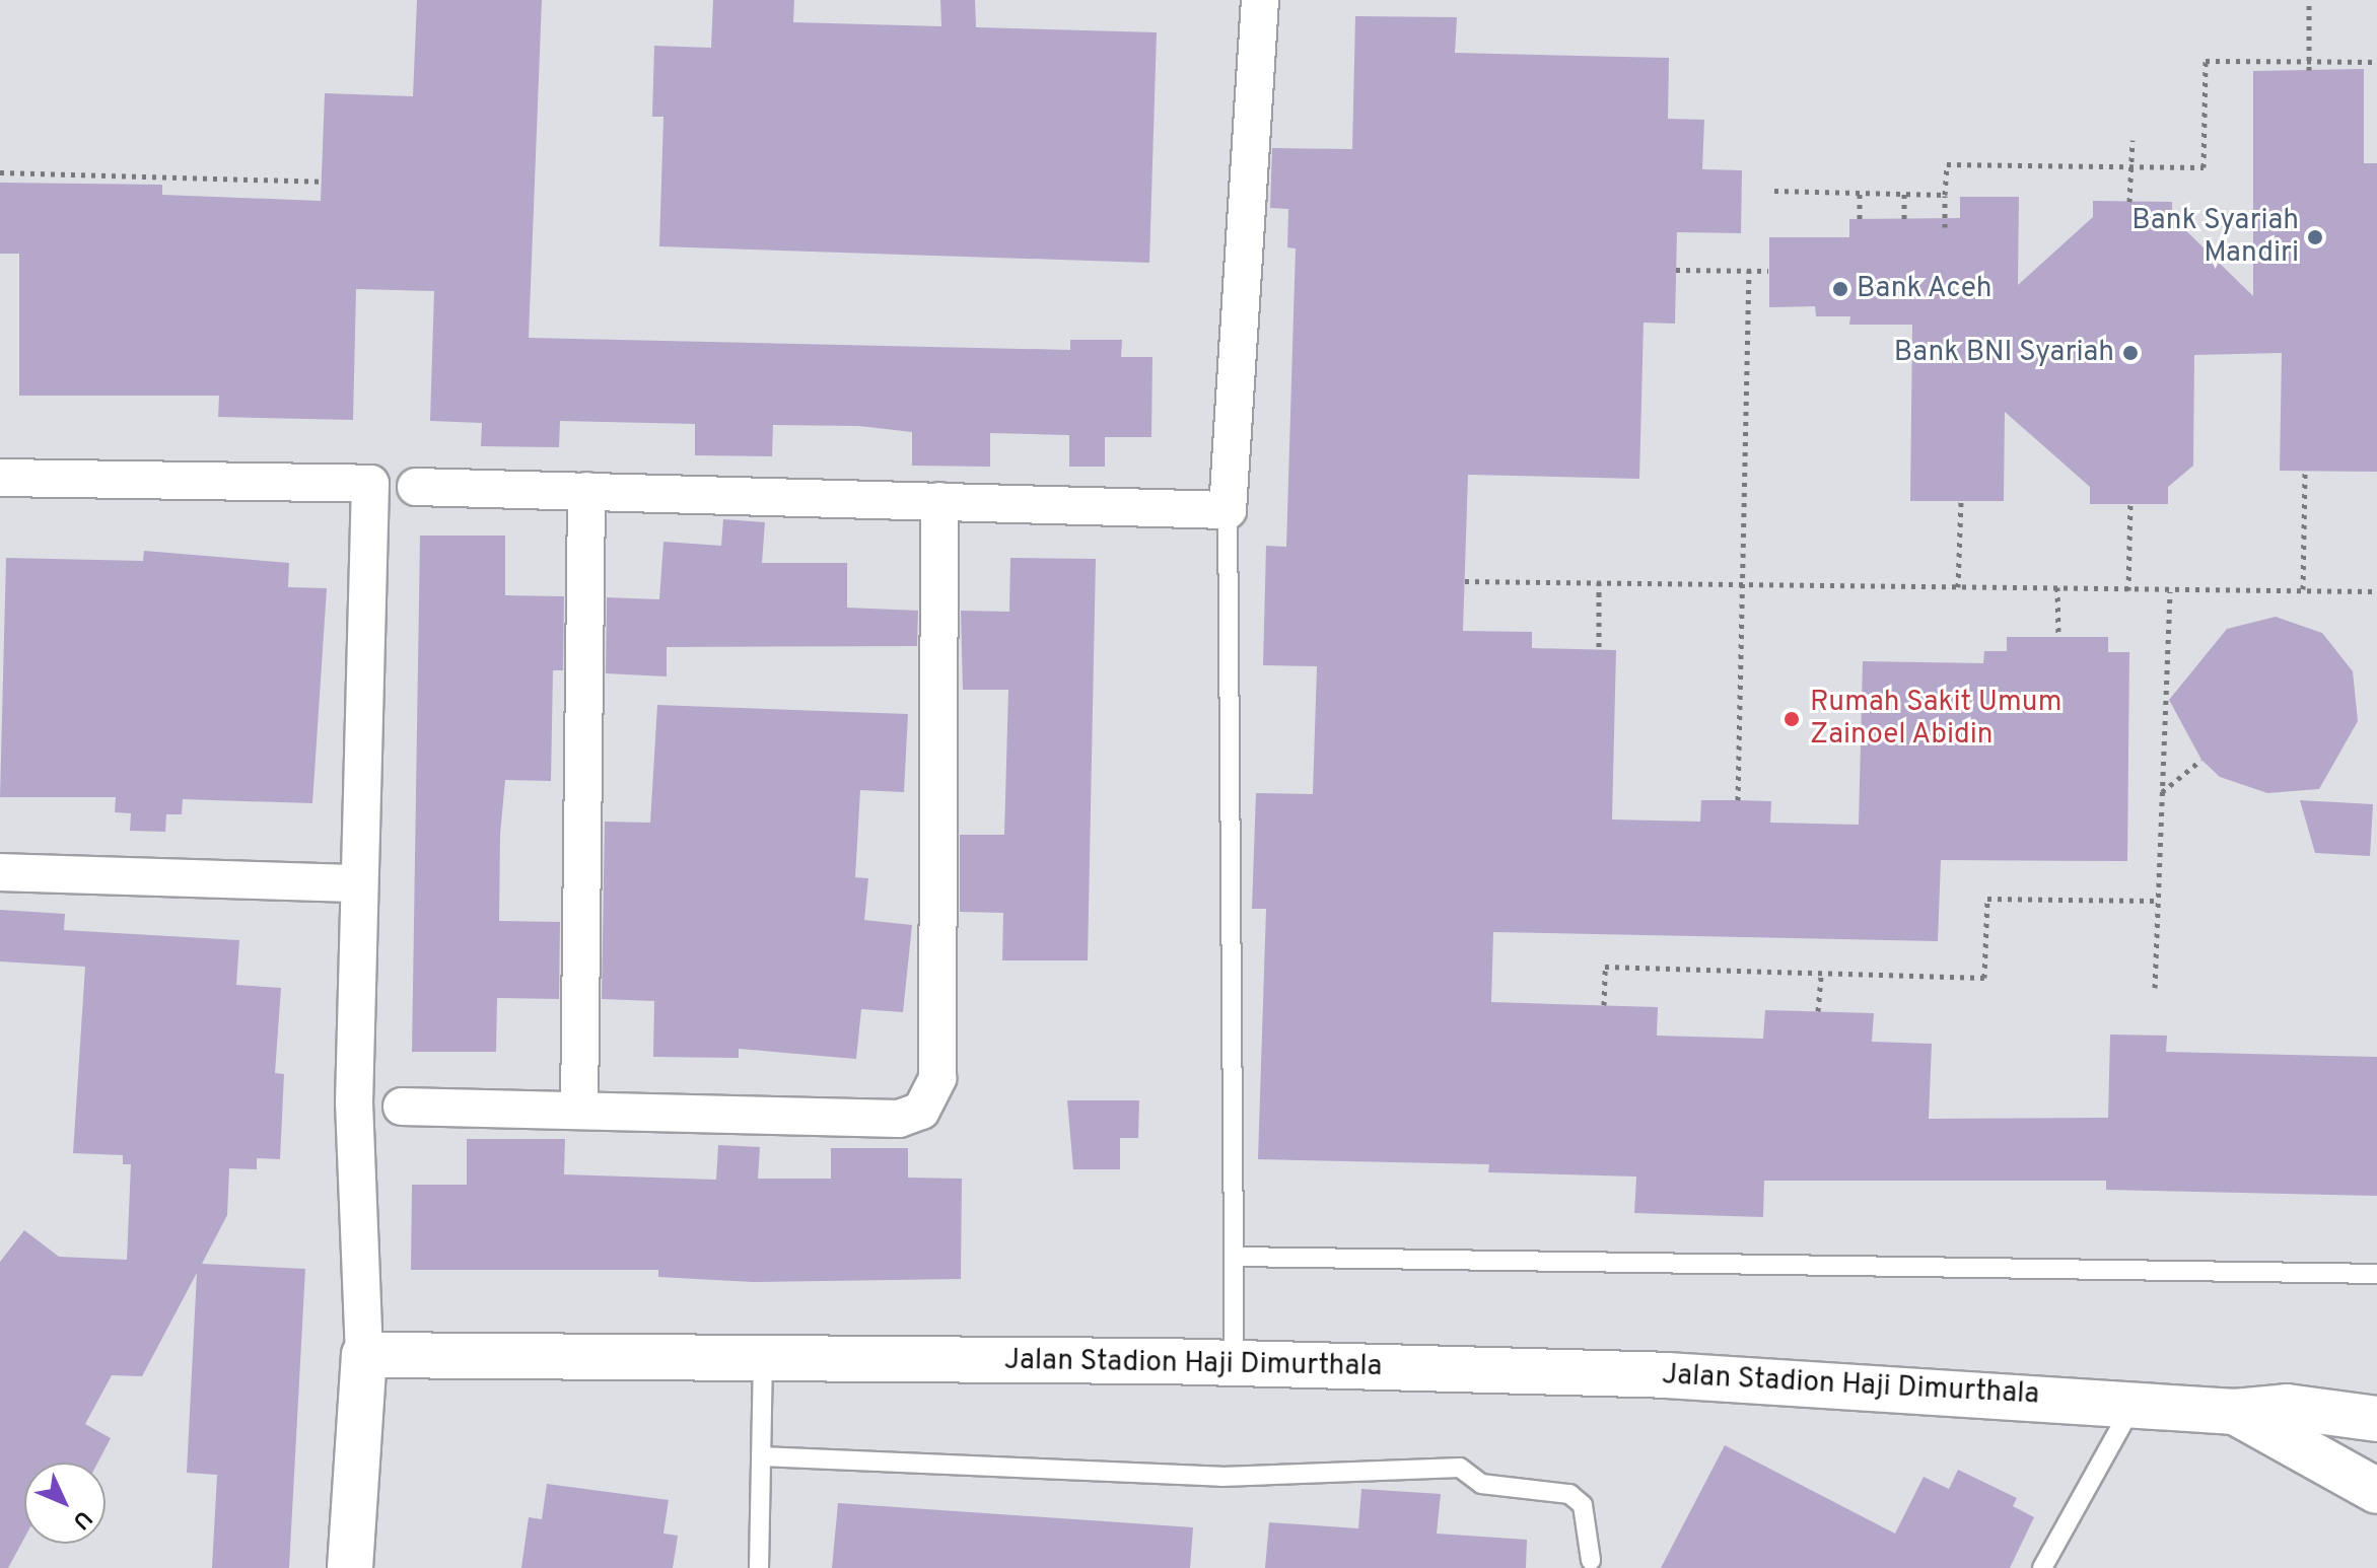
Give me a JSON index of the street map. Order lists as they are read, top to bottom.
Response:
{
  "streets": {
    "street": ["Jalan Stadion Haji Dimurthala"]
  },
  "places": [
    "Bank Syariah Mandiri",
    "Bank Aceh",
    "Bank BNI Syariah",
    "Rumah Sakit Umum Zainoel Abidin"
  ],
  "north": "bottom right"
}
